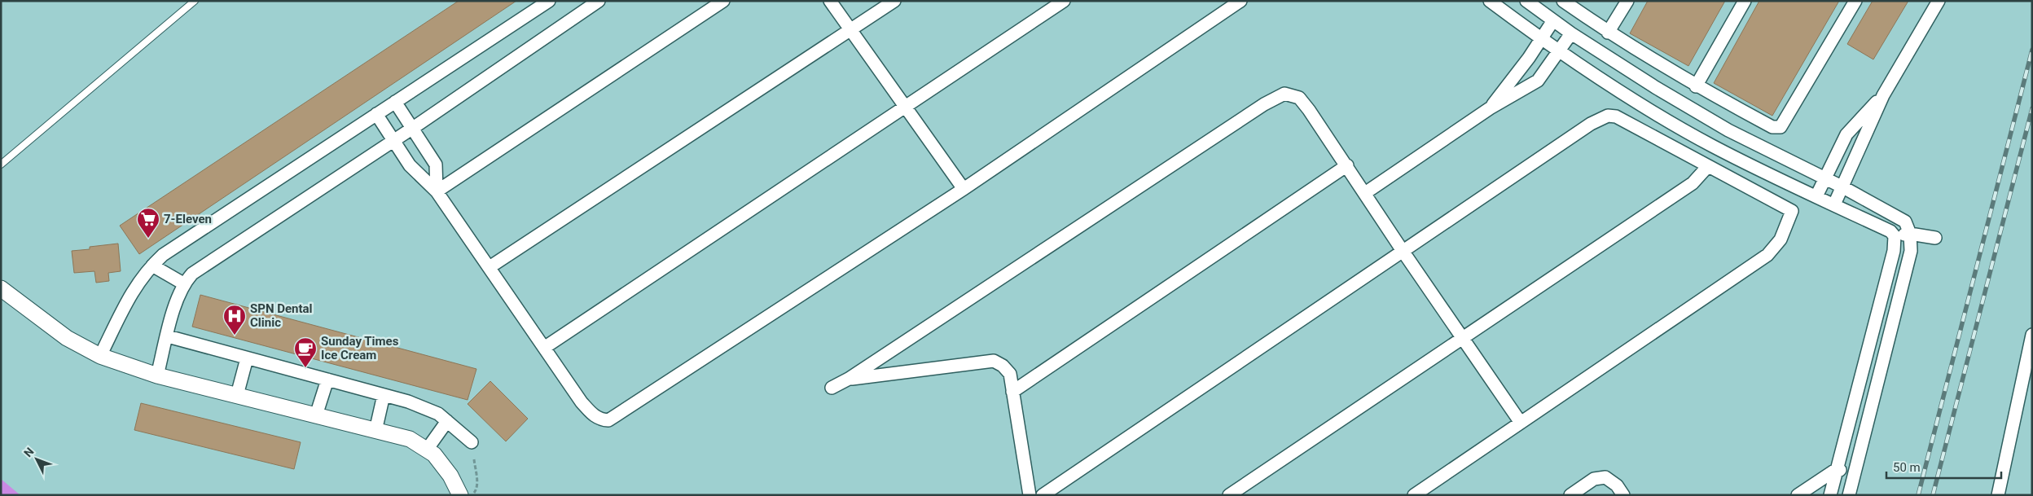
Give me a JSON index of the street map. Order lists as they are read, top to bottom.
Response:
{
  "places": {
    "supermarket": ["7-Eleven"],
    "hospital": ["SPN Dental Clinic"],
    "cafe": ["Sunday Times Ice Cream"]
  },
  "scale_bar": "50 m",
  "north": "top left"
}
